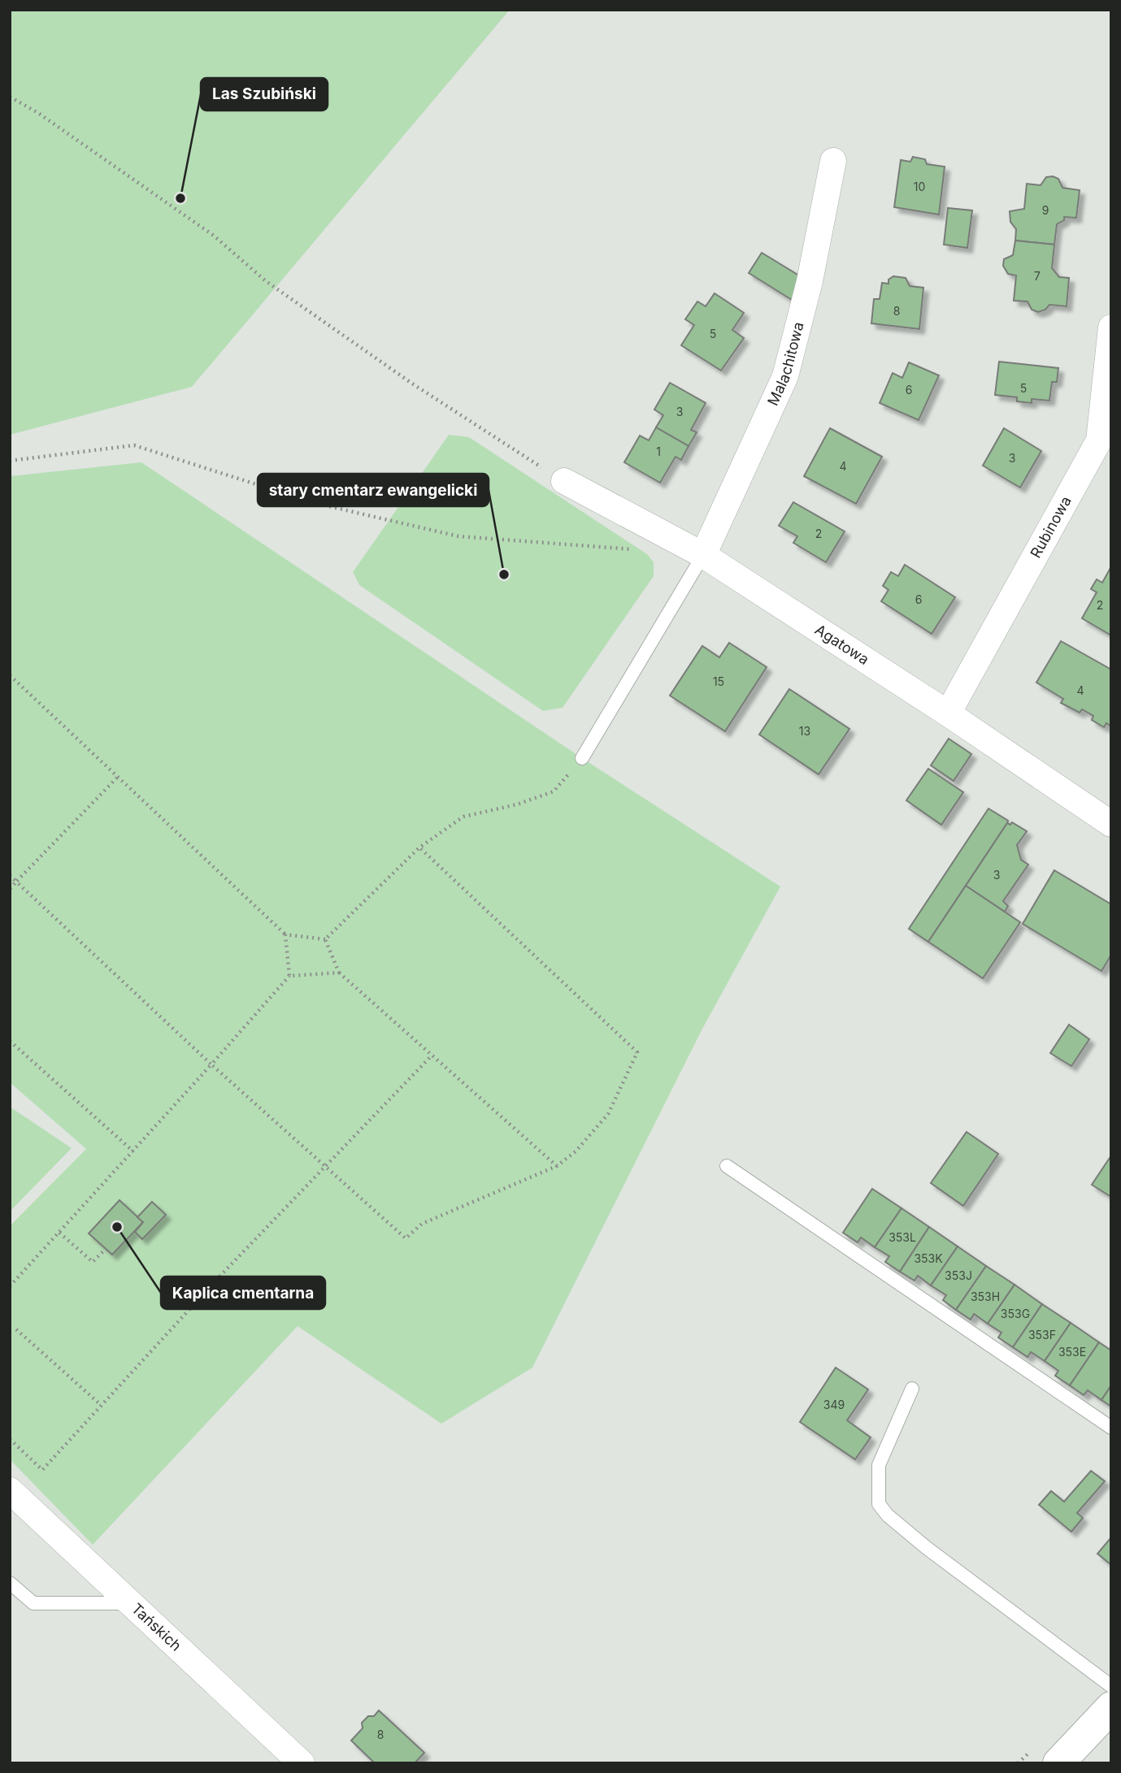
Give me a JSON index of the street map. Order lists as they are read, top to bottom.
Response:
{
  "streets": {
    "street": [
      "Malachitowa",
      "Rubinowa",
      "Agatowa",
      "Tańskich"
    ]
  },
  "crossings": [
    ["Malachitowa", "Agatowa"],
    ["Rubinowa", "Agatowa"]
  ],
  "places": ["Las Szubiński", "stary cmentarz ewangelicki", "Kaplica cmentarna"],
  "house_numbers": [
    "10",
    "9",
    "7",
    "8",
    "5",
    "5",
    "6",
    "3",
    "1",
    "3",
    "4",
    "2",
    "6",
    "2",
    "15",
    "4",
    "13",
    "3",
    "353L",
    "353K",
    "353J",
    "353H",
    "353G",
    "353F",
    "353E",
    "349",
    "8"
  ]
}
